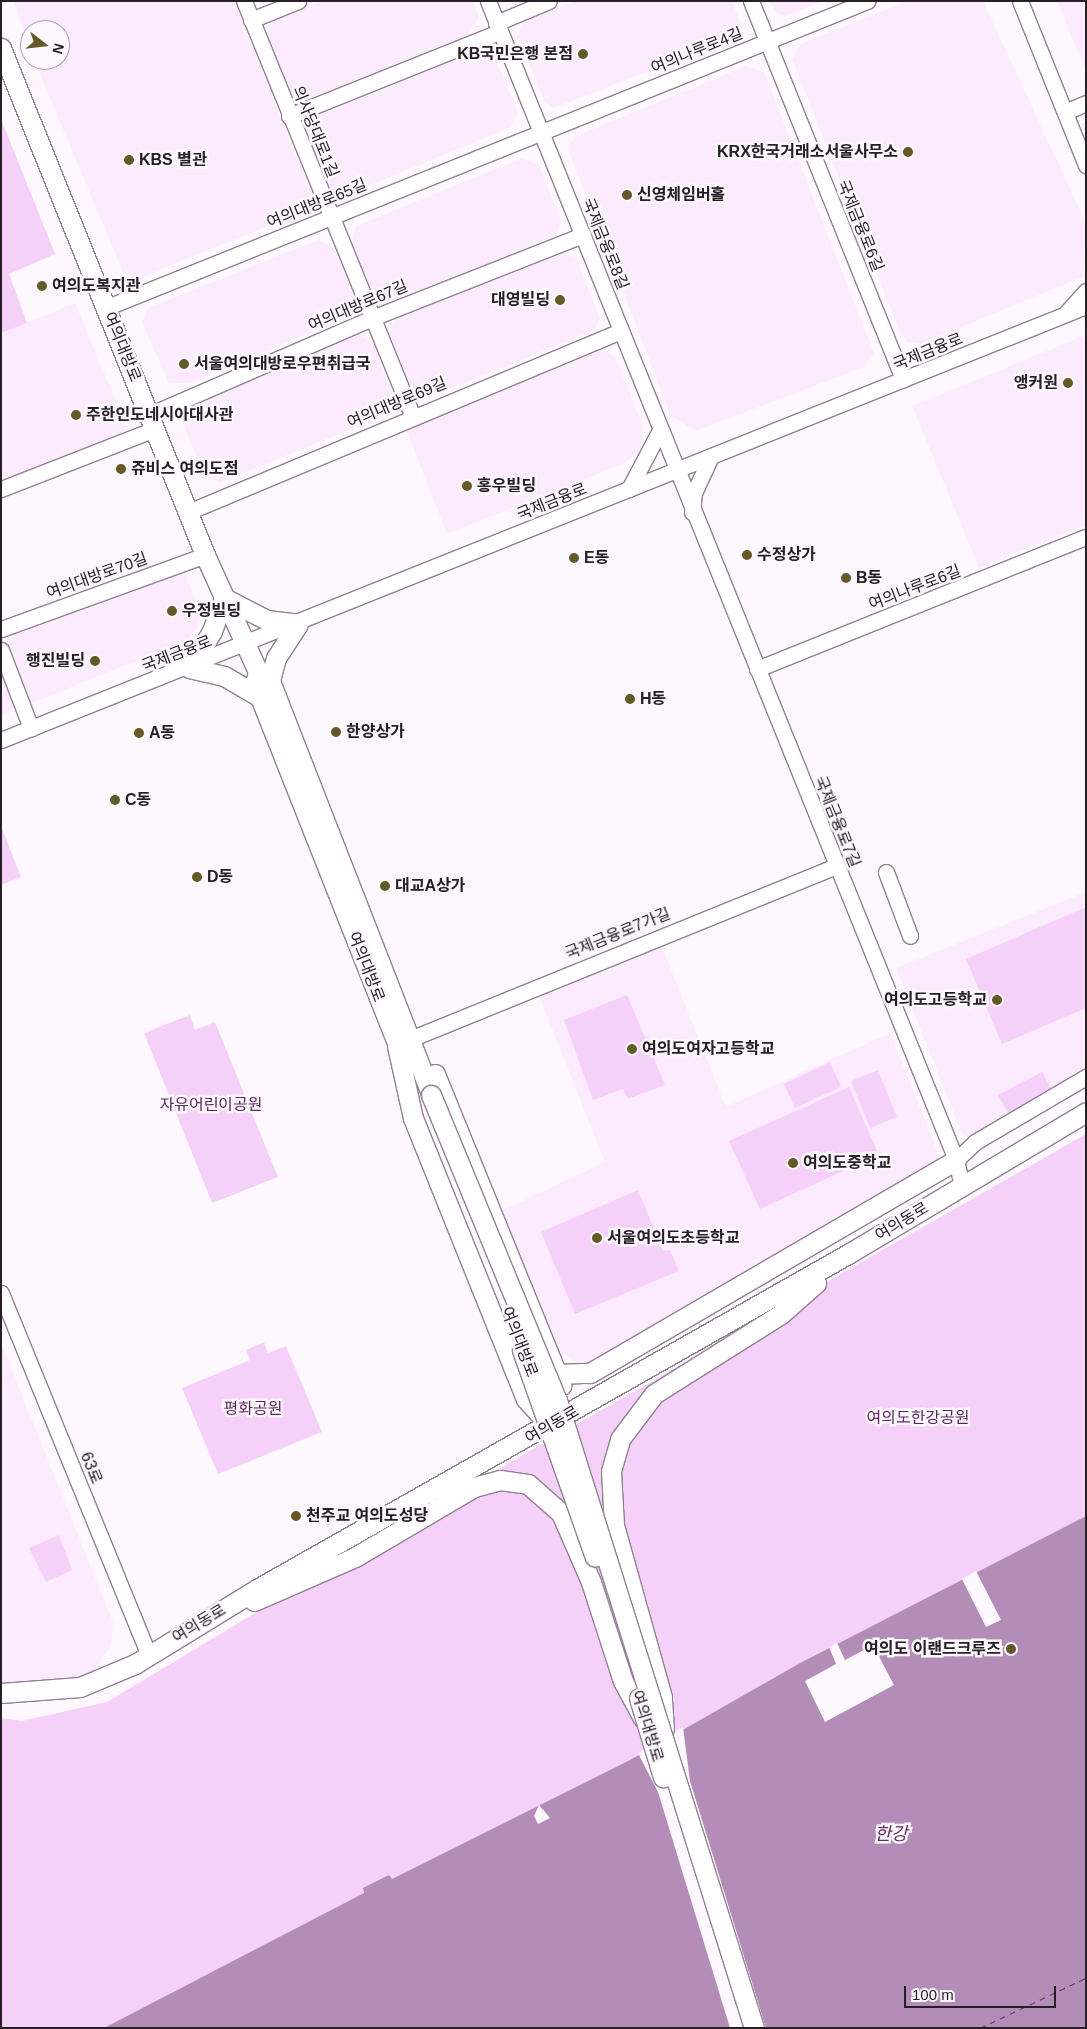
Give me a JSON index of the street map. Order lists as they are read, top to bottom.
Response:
{
  "streets": {
    "main road": ["여의대방로", "여의동로"],
    "street": [
      "여의나루로4길",
      "의사당대로1길",
      "여의대방로65길",
      "국제금융로6길",
      "국제금융로8길",
      "여의대방로67길",
      "국제금융로",
      "여의대방로69길",
      "여의대방로70길",
      "여의나루로6길",
      "국제금융로7길",
      "국제금융로7가길",
      "63로"
    ]
  },
  "crossings": [
    ["여의나루로4길", "여의대방로65길"],
    ["여의나루로4길", "국제금융로6길"],
    ["여의나루로4길", "국제금융로8길"],
    ["의사당대로1길", "여의대방로65길"],
    ["의사당대로1길", "여의대방로67길"],
    ["의사당대로1길", "여의대방로69길"],
    ["여의대방로65길", "국제금융로8길"],
    ["여의대방로65길", "여의대방로"],
    ["국제금융로6길", "국제금융로"],
    ["국제금융로8길", "여의대방로67길"],
    ["국제금융로8길", "국제금융로"],
    ["국제금융로8길", "여의대방로69길"],
    ["국제금융로8길", "국제금융로7길"],
    ["여의대방로67길", "여의대방로"],
    ["여의대방로", "국제금융로"],
    ["여의대방로", "여의대방로69길"],
    ["여의대방로", "여의대방로70길"],
    ["국제금융로", "국제금융로7길"],
    ["여의나루로6길", "국제금융로7길"],
    ["국제금융로7길", "국제금융로7가길"],
    ["국제금융로7길", "여의동로"],
    ["여의동로", "63로"]
  ],
  "water": ["한강"],
  "parks": ["자유어린이공원", "평화공원", "여의도한강공원"],
  "places": [
    "KB국민은행 본점",
    "KRX한국거래소서울사무소",
    "KBS 별관",
    "신영체임버홀",
    "여의도복지관",
    "대영빌딩",
    "서울여의대방로우편취급국",
    "앵커원",
    "주한인도네시아대사관",
    "쥬비스 여의도점",
    "홍우빌딩",
    "수정상가",
    "E동",
    "B동",
    "우정빌딩",
    "행진빌딩",
    "H동",
    "한양상가",
    "A동",
    "C동",
    "D동",
    "대교A상가",
    "여의도고등학교",
    "여의도여자고등학교",
    "여의도중학교",
    "서울여의도초등학교",
    "천주교 여의도성당",
    "여의도 이랜드크루즈"
  ],
  "scale_bar": "100 m",
  "north": "right"
}
